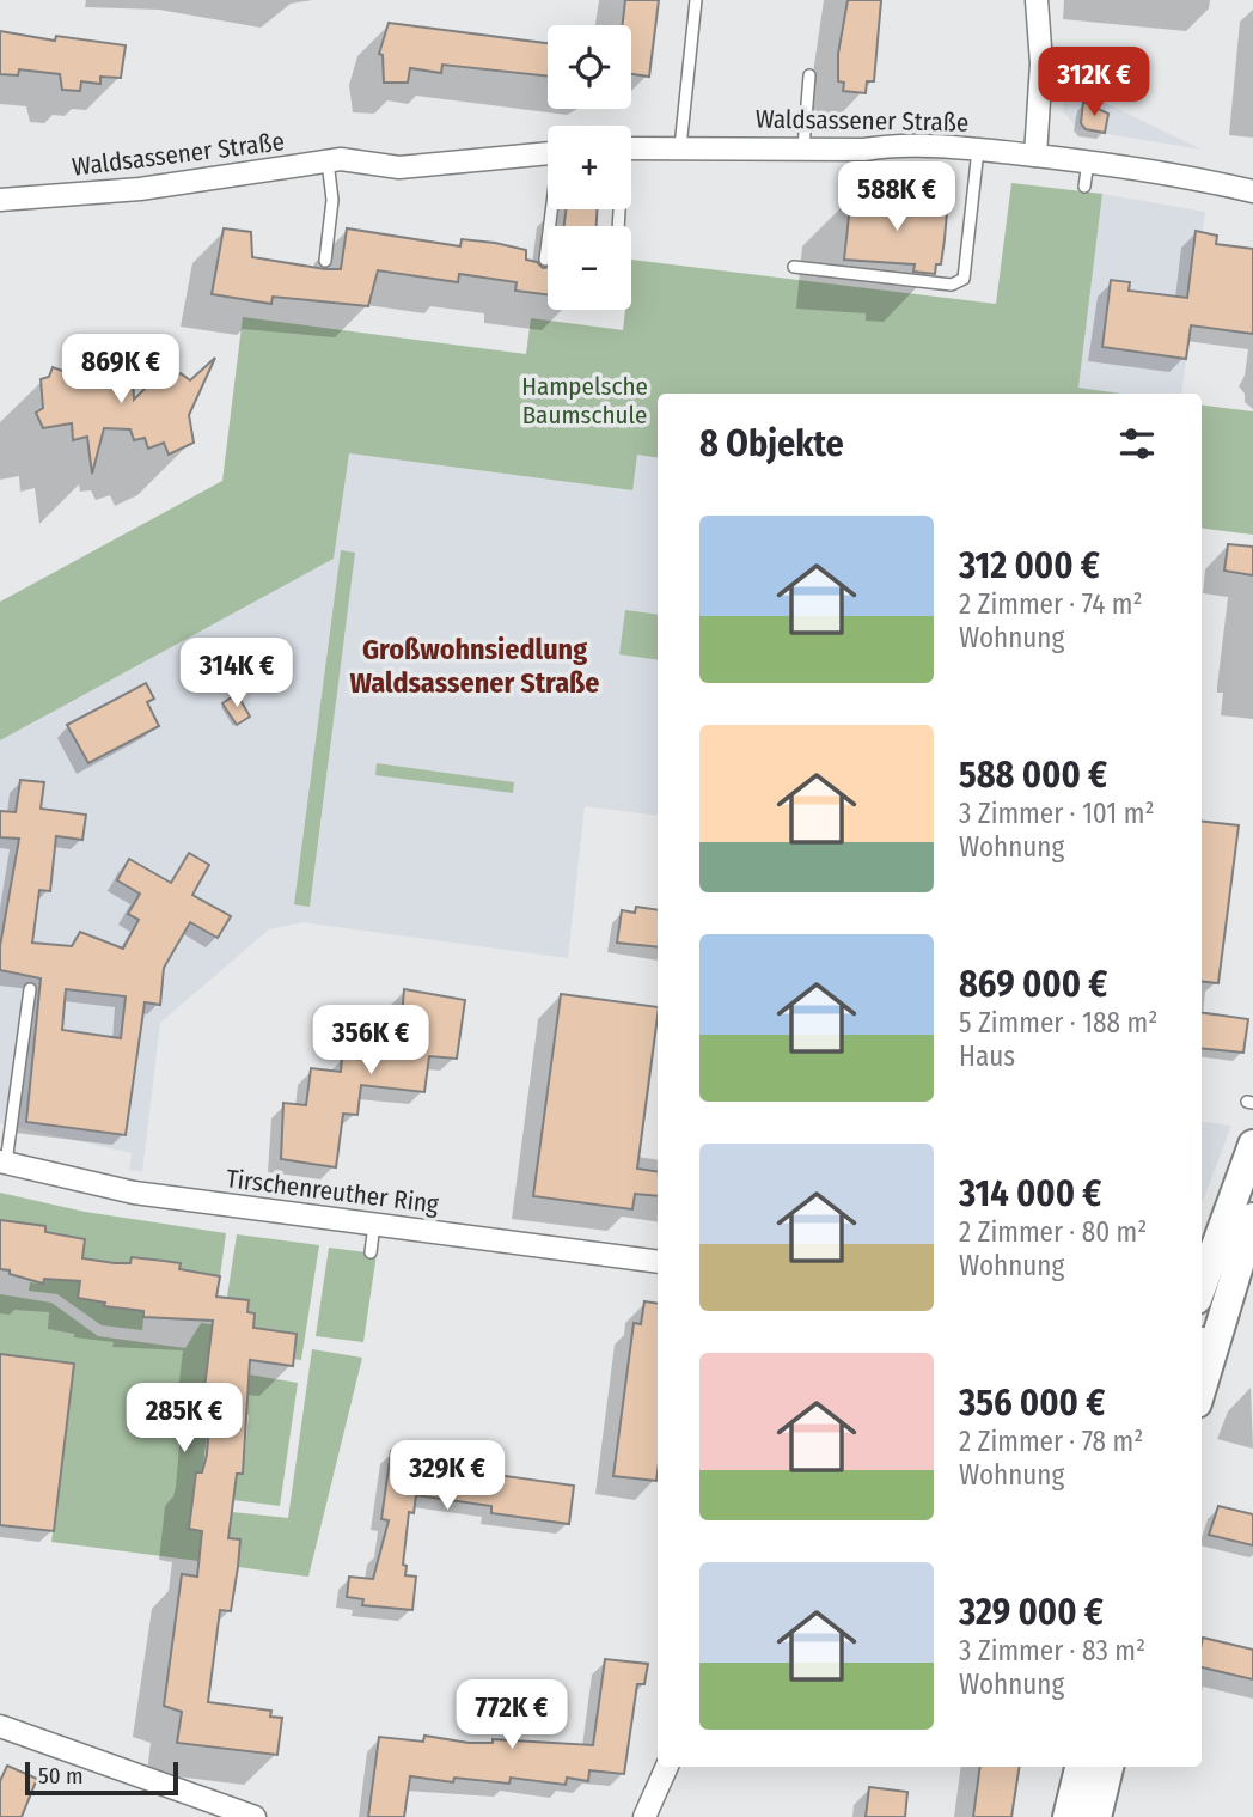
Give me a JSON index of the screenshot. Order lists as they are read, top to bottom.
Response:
{
  "streets": {
    "street": ["Waldsassener Straße", "Tirschenreuther Ring"]
  },
  "districts": ["Großwohnsiedlung Waldsassener Straße"],
  "parks": ["Hampelsche Baumschule"],
  "scale_bar": "50 m",
  "page": {
    "map_buttons": ["+", "−"],
    "price": [
      "312K €",
      "588K €",
      "869K €",
      "314K €",
      "356K €",
      "285K €",
      "329K €",
      "772K €"
    ],
    "heading": "8 Objekte",
    "list": [
      {
        "name": "312 000 €",
        "note": "2 Zimmer · 74 m² · Wohnung"
      },
      {
        "name": "588 000 €",
        "note": "3 Zimmer · 101 m² · Wohnung"
      },
      {
        "name": "869 000 €",
        "note": "5 Zimmer · 188 m² · Haus"
      },
      {
        "name": "314 000 €",
        "note": "2 Zimmer · 80 m² · Wohnung"
      },
      {
        "name": "356 000 €",
        "note": "2 Zimmer · 78 m² · Wohnung"
      },
      {
        "name": "329 000 €",
        "note": "3 Zimmer · 83 m² · Wohnung"
      }
    ],
    "scale": "50 m"
  }
}
